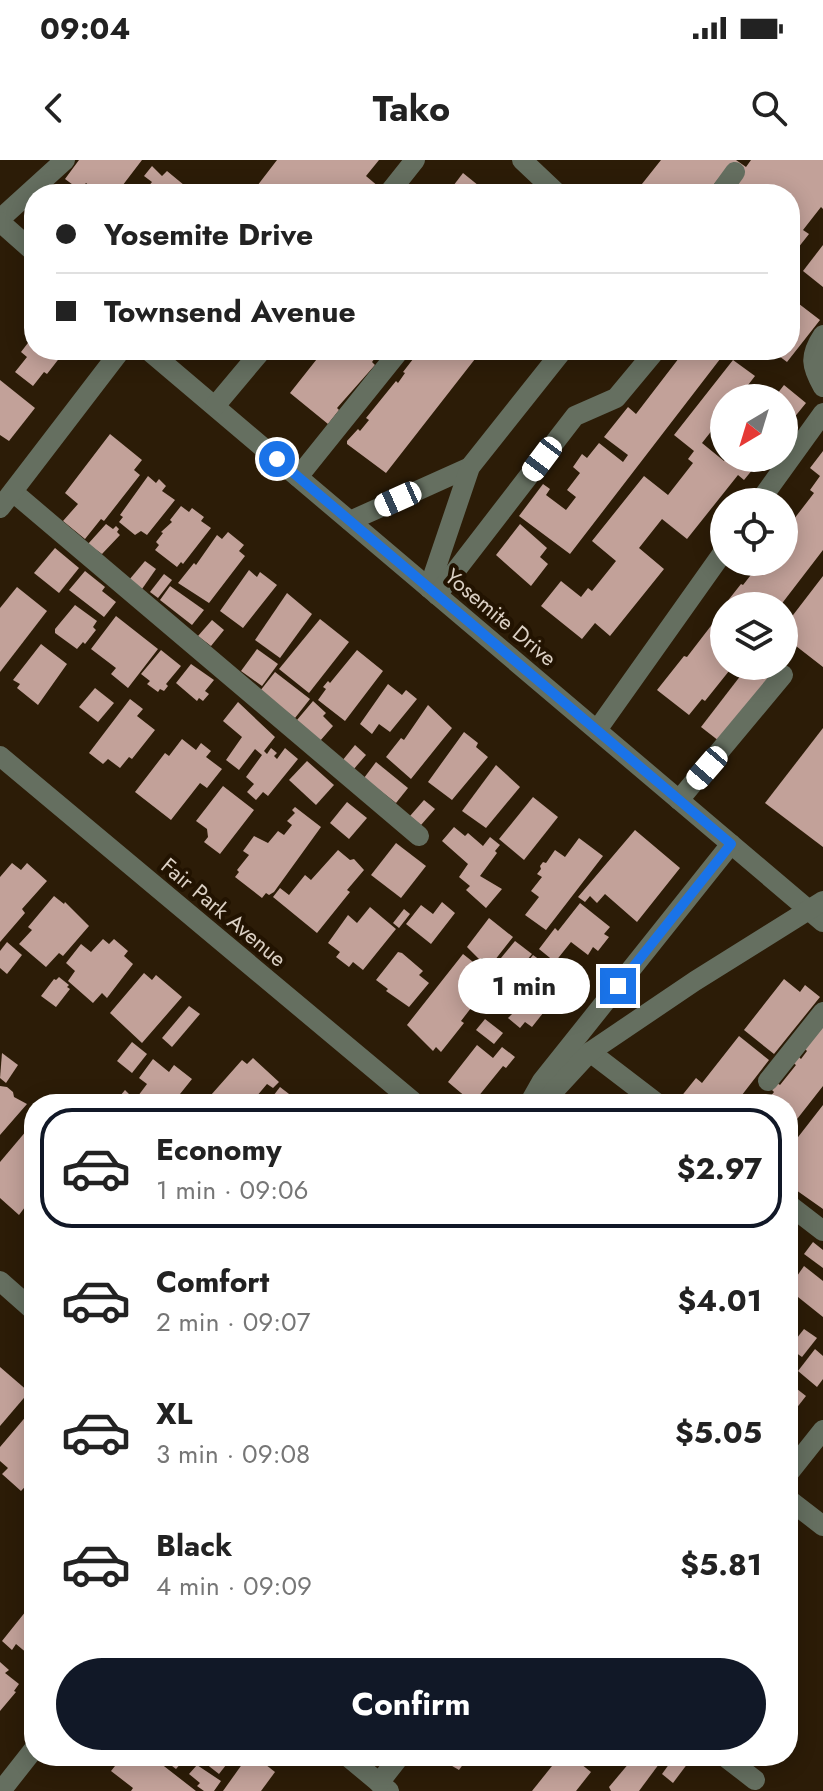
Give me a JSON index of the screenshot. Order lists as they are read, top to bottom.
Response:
{
  "streets": {
    "street": ["Yosemite Drive", "Fair Park Avenue"]
  },
  "north": "bottom left",
  "page": {
    "status": "09:04",
    "header": "Tako",
    "banner": ["Yosemite Drive", "Townsend Avenue"],
    "bubble": "1 min",
    "list": [
      {
        "name": "Economy",
        "note": "1 min · 09:06",
        "value": "$2.97"
      },
      {
        "name": "Comfort",
        "note": "2 min · 09:07",
        "value": "$4.01"
      },
      {
        "name": "XL",
        "note": "3 min · 09:08",
        "value": "$5.05"
      },
      {
        "name": "Black",
        "note": "4 min · 09:09",
        "value": "$5.81"
      }
    ],
    "buttons": "Confirm"
  }
}
